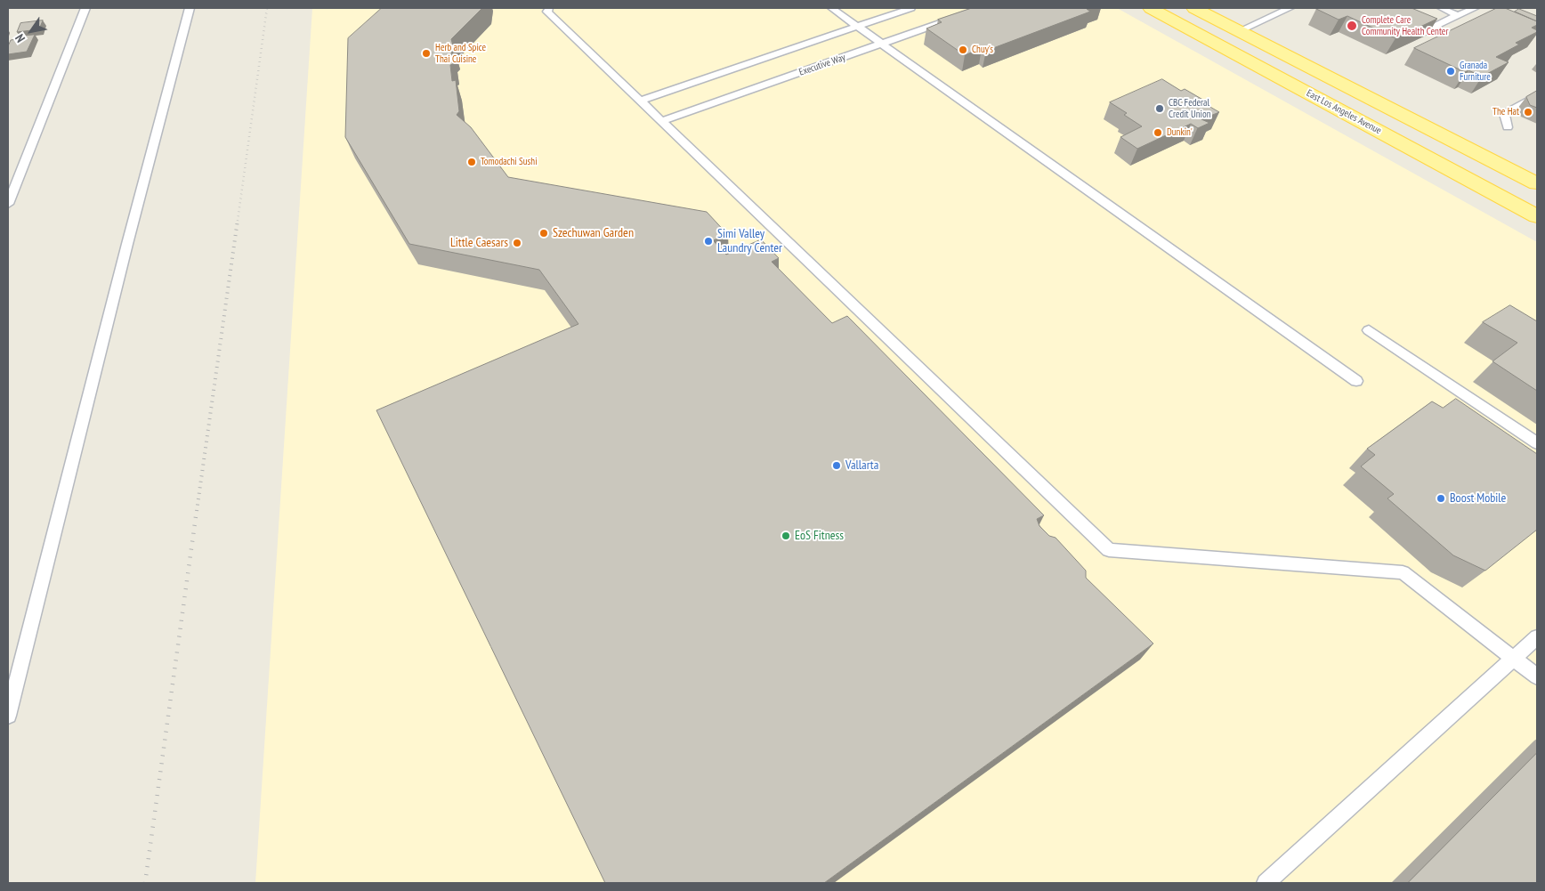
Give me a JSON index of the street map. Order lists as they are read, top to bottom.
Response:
{
  "streets": {
    "main road": ["East Los Angeles Avenue"],
    "lane": ["Executive Way"]
  },
  "places": [
    "Complete Care Community Health Center",
    "Chuy's",
    "Herb and Spice Thai Cuisine",
    "Granada Furniture",
    "CBC Federal Credit Union",
    "The Hat",
    "Dunkin'",
    "Tomodachi Sushi",
    "Szechuwan Garden",
    "Simi Valley Laundry Center",
    "Little Caesars",
    "Vallarta",
    "Boost Mobile",
    "EoS Fitness"
  ],
  "north": "bottom left"
}
